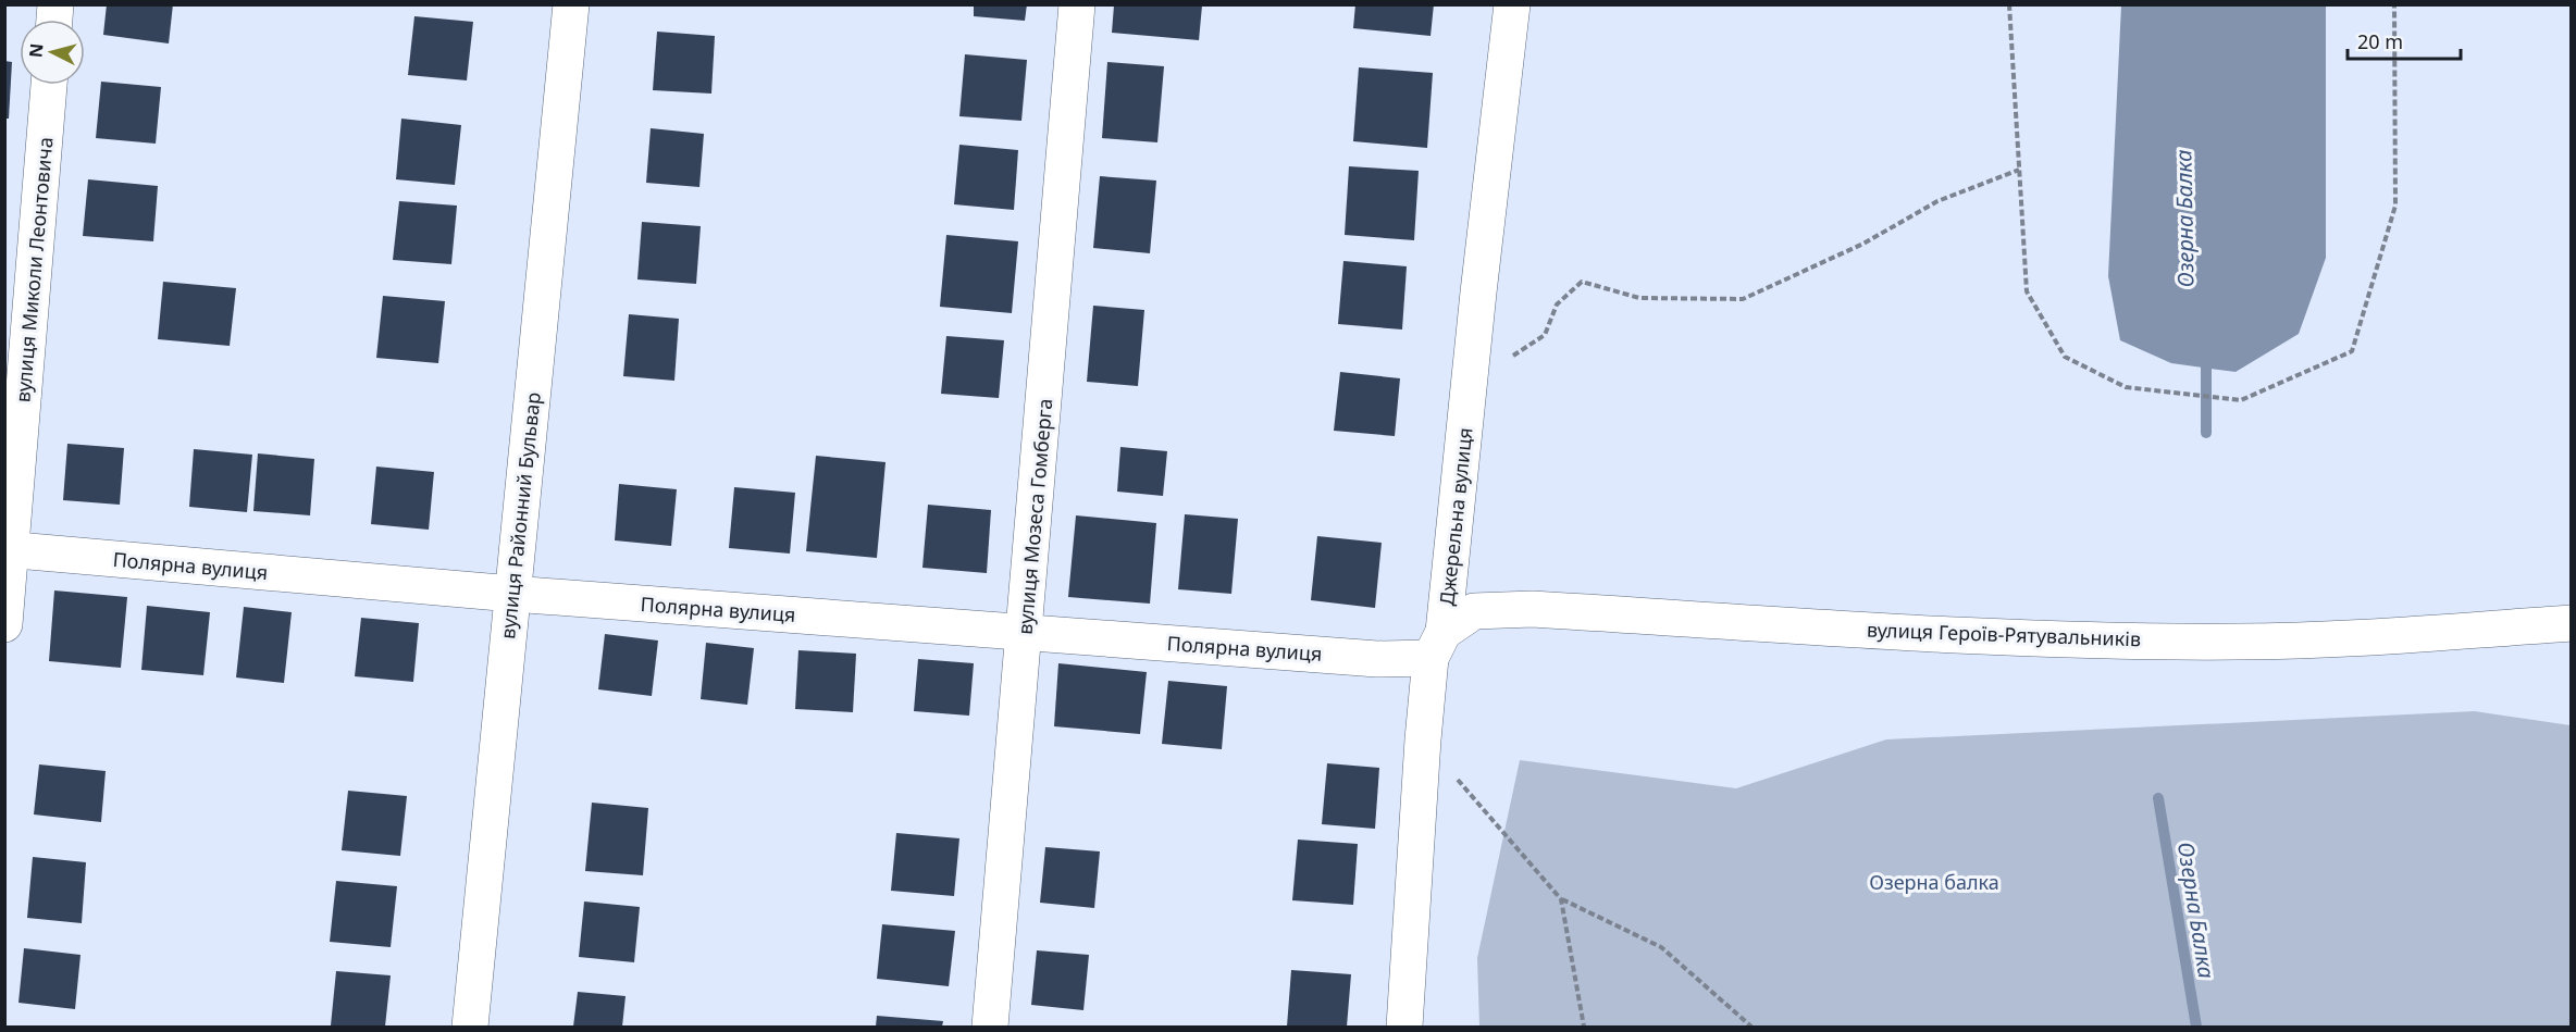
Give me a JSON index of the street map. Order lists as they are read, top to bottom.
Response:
{
  "streets": {
    "street": [
      "вулиця Миколи Леонтовича",
      "вулиця Районний Бульвар",
      "вулиця Мозеса Гомберга",
      "Джерельна вулиця",
      "Полярна вулиця",
      "вулиця Героїв-Рятувальників"
    ]
  },
  "crossings": [
    ["вулиця Миколи Леонтовича", "Полярна вулиця"],
    ["вулиця Районний Бульвар", "Полярна вулиця"],
    ["вулиця Мозеса Гомберга", "Полярна вулиця"],
    ["Джерельна вулиця", "Полярна вулиця"],
    ["Джерельна вулиця", "вулиця Героїв-Рятувальників"],
    ["Полярна вулиця", "вулиця Героїв-Рятувальників"]
  ],
  "water": ["Озерна Балка"],
  "parks": ["Озерна балка"],
  "scale_bar": "20 m",
  "north": "left"
}
